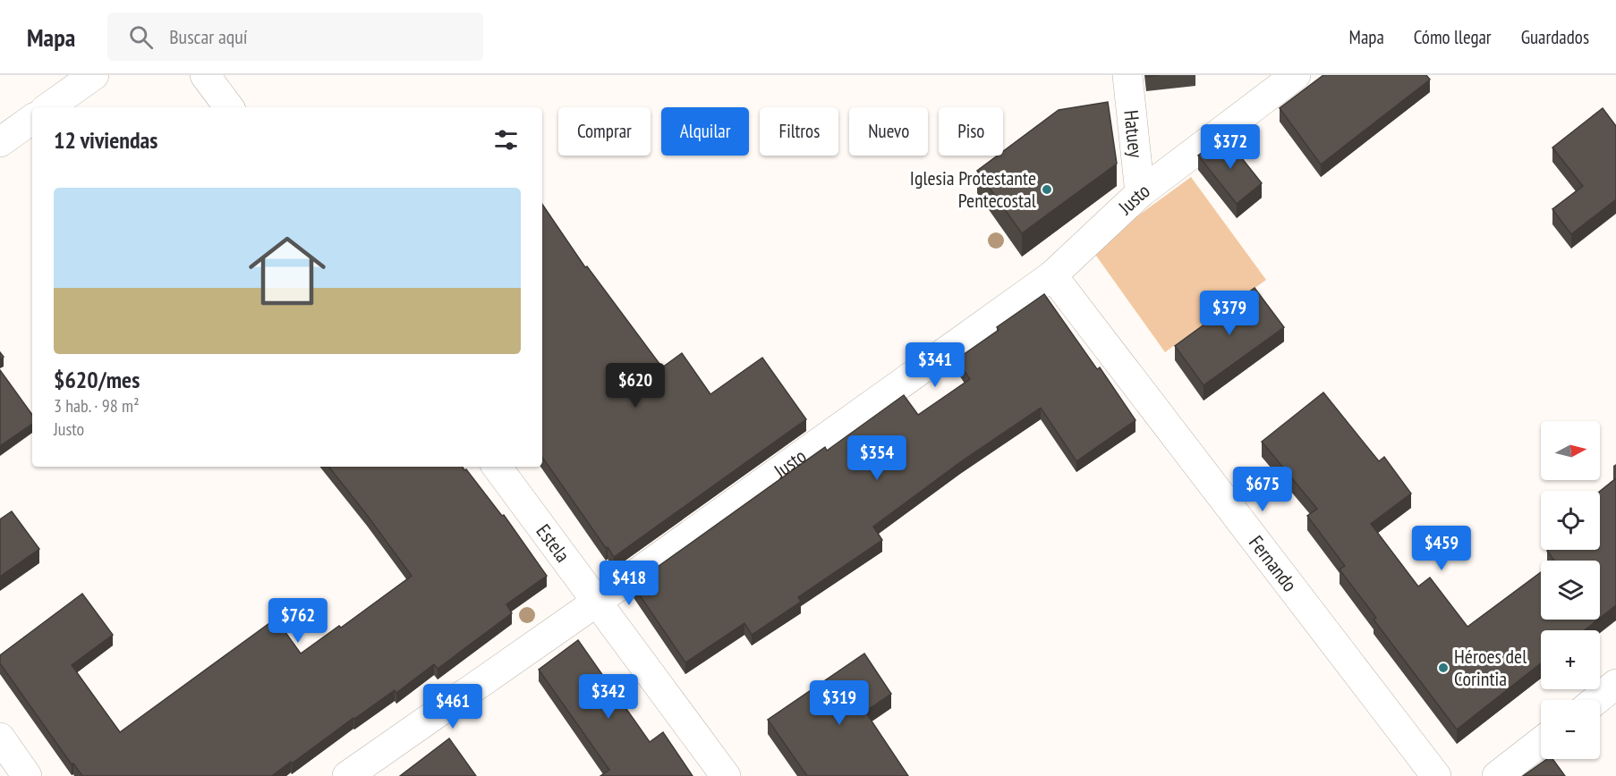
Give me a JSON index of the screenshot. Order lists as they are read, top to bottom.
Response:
{
  "streets": {
    "street": [
      "Hatuey",
      "Justo",
      "Estela",
      "Fernando"
    ]
  },
  "crossings": [
    ["Hatuey", "Justo"],
    ["Justo", "Estela"],
    ["Justo", "Fernando"]
  ],
  "places": ["Iglesia Protestante Pentecostal", "Héroes del Corintia"],
  "north": "right",
  "page": {
    "header": "Mapa",
    "search": "Buscar aquí",
    "nav": ["Mapa", "Cómo llegar", "Guardados"],
    "chip": [
      "Comprar",
      "Alquilar",
      "Filtros",
      "Nuevo",
      "Piso"
    ],
    "heading": "12 viviendas",
    "price": [
      "$372",
      "$379",
      "$341",
      "$620",
      "$354",
      "$675",
      "$459",
      "$418",
      "$762",
      "$342",
      "$319",
      "$461"
    ],
    "list": [
      {
        "name": "$620/mes",
        "note": "3 hab. · 98 m² · Justo"
      }
    ],
    "map_buttons": ["+", "−"]
  }
}
